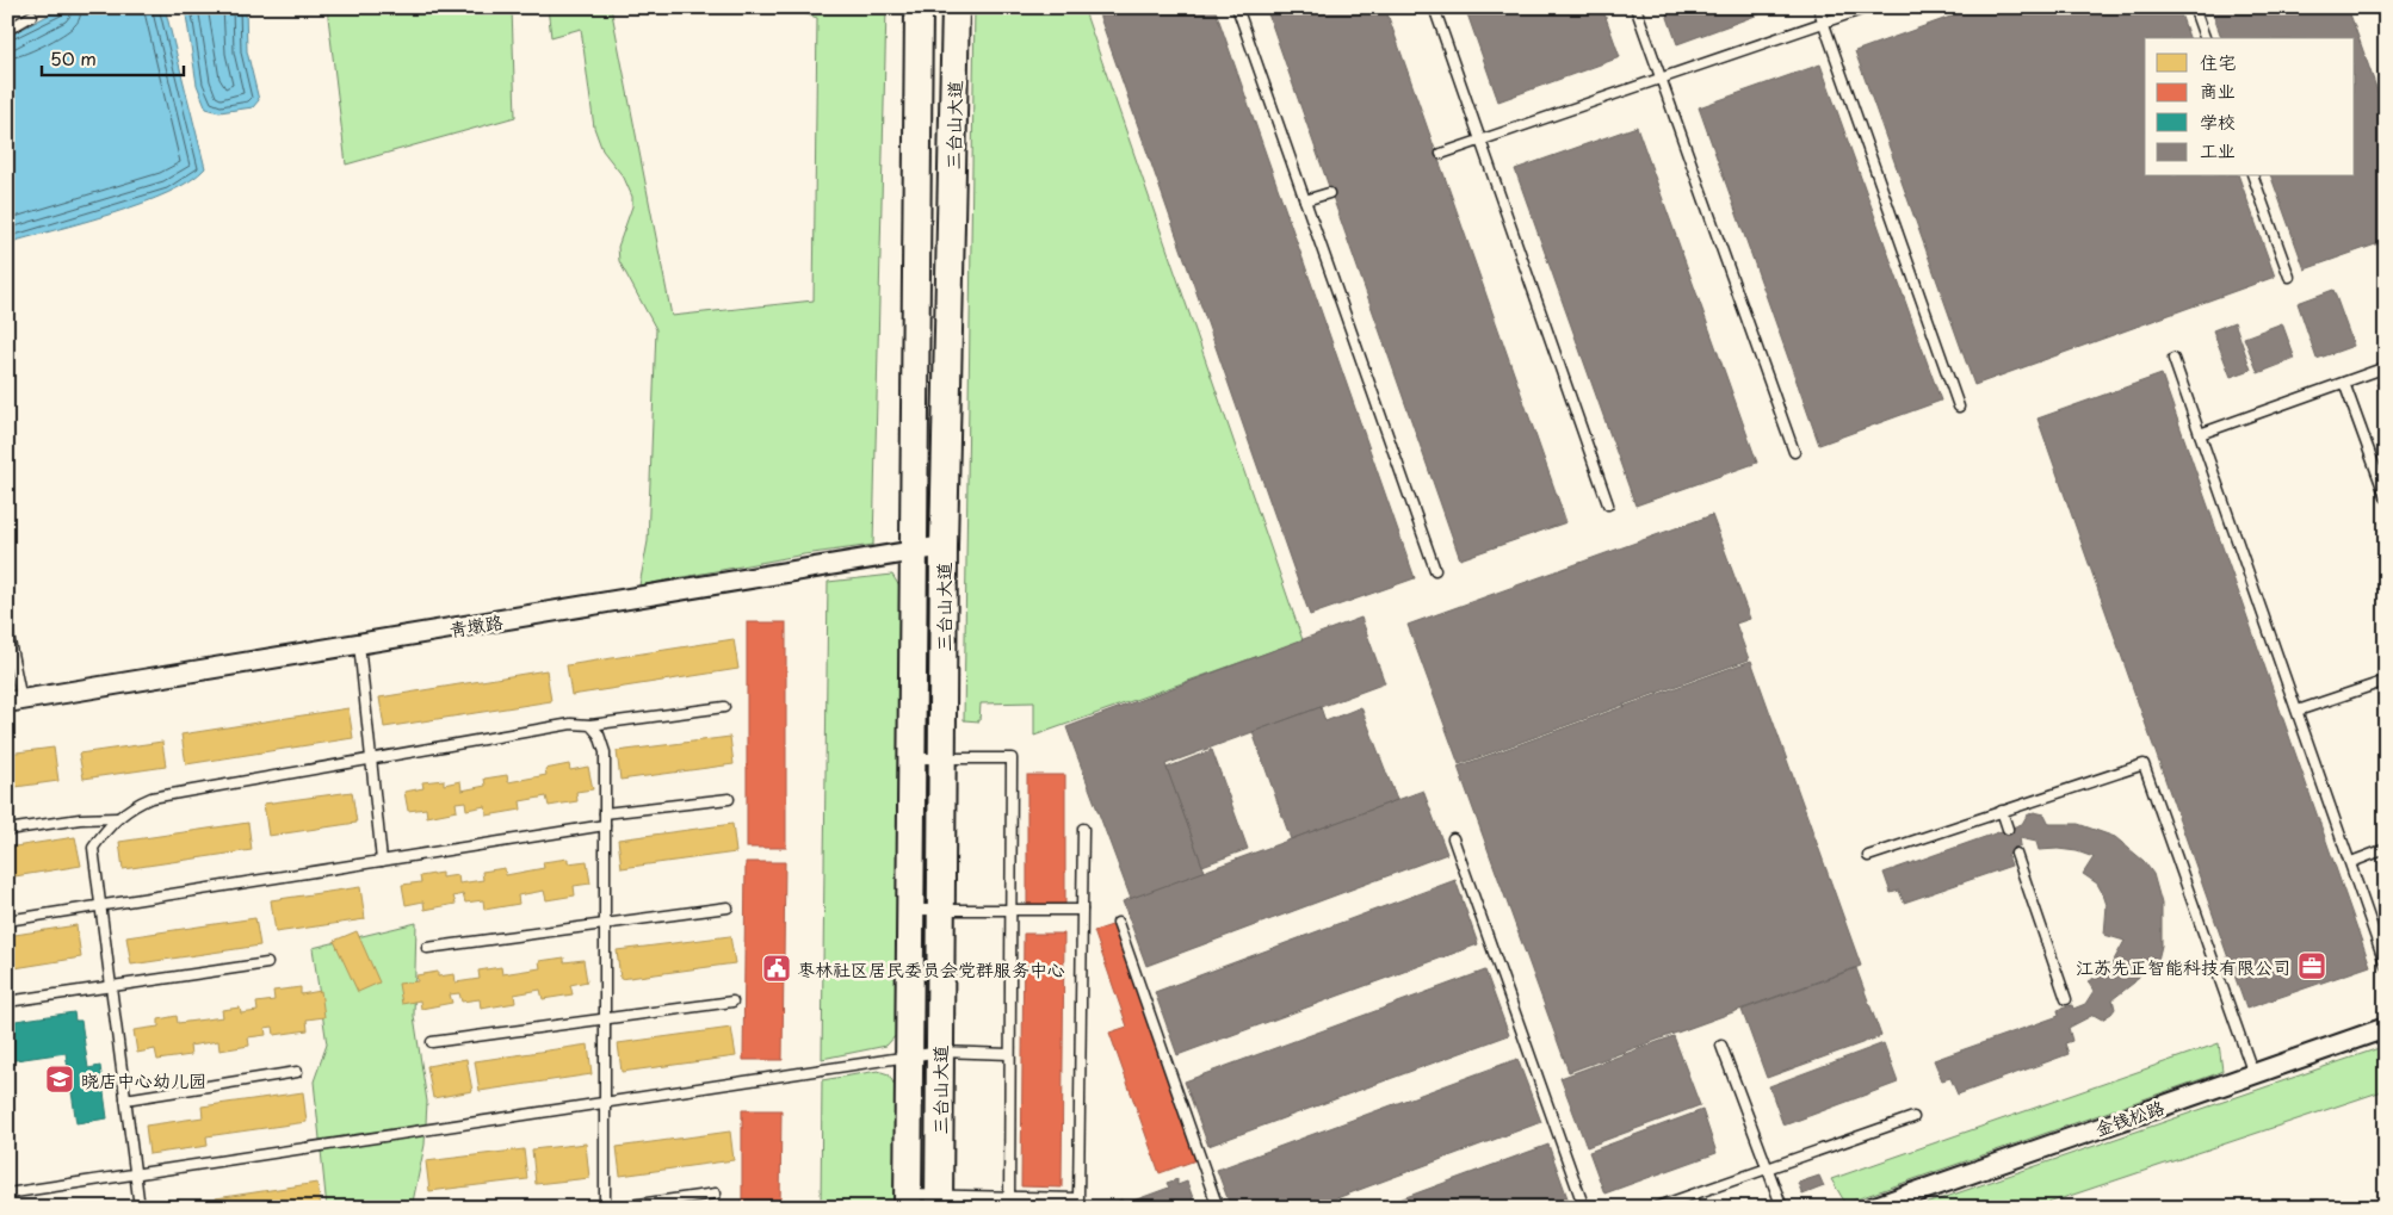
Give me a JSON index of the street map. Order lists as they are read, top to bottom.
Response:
{
  "streets": {
    "main road": ["三台山大道"],
    "street": ["青墩路", "金钱松路"]
  },
  "crossings": [
    ["三台山大道", "青墩路"]
  ],
  "places": {
    "office": ["江苏先正智能科技有限公司"],
    "public building": ["枣林社区居民委员会党群服务中心"],
    "school or university": ["晓店中心幼儿园"]
  },
  "legend": [
    "住宅",
    "商业",
    "学校",
    "工业"
  ],
  "scale_bar": "50 m"
}
